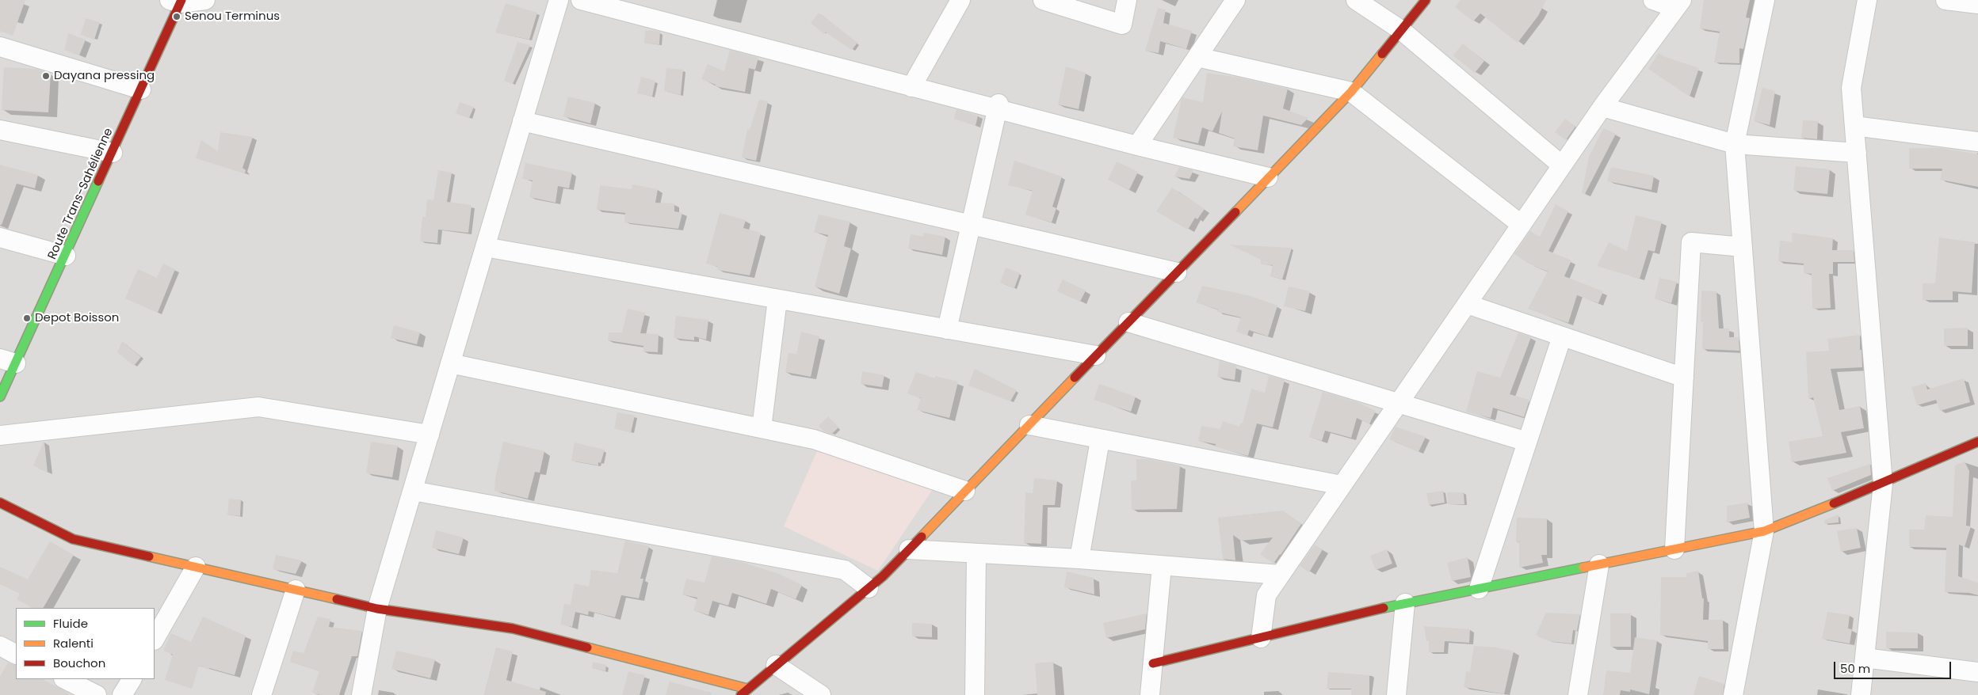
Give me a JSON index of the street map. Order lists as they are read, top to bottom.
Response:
{
  "streets": {
    "main road": ["Route Trans-Sahélienne"]
  },
  "places": ["Senou Terminus", "Dayana pressing", "Depot Boisson"],
  "legend": ["Fluide", "Ralenti", "Bouchon"],
  "scale_bar": "50 m"
}
